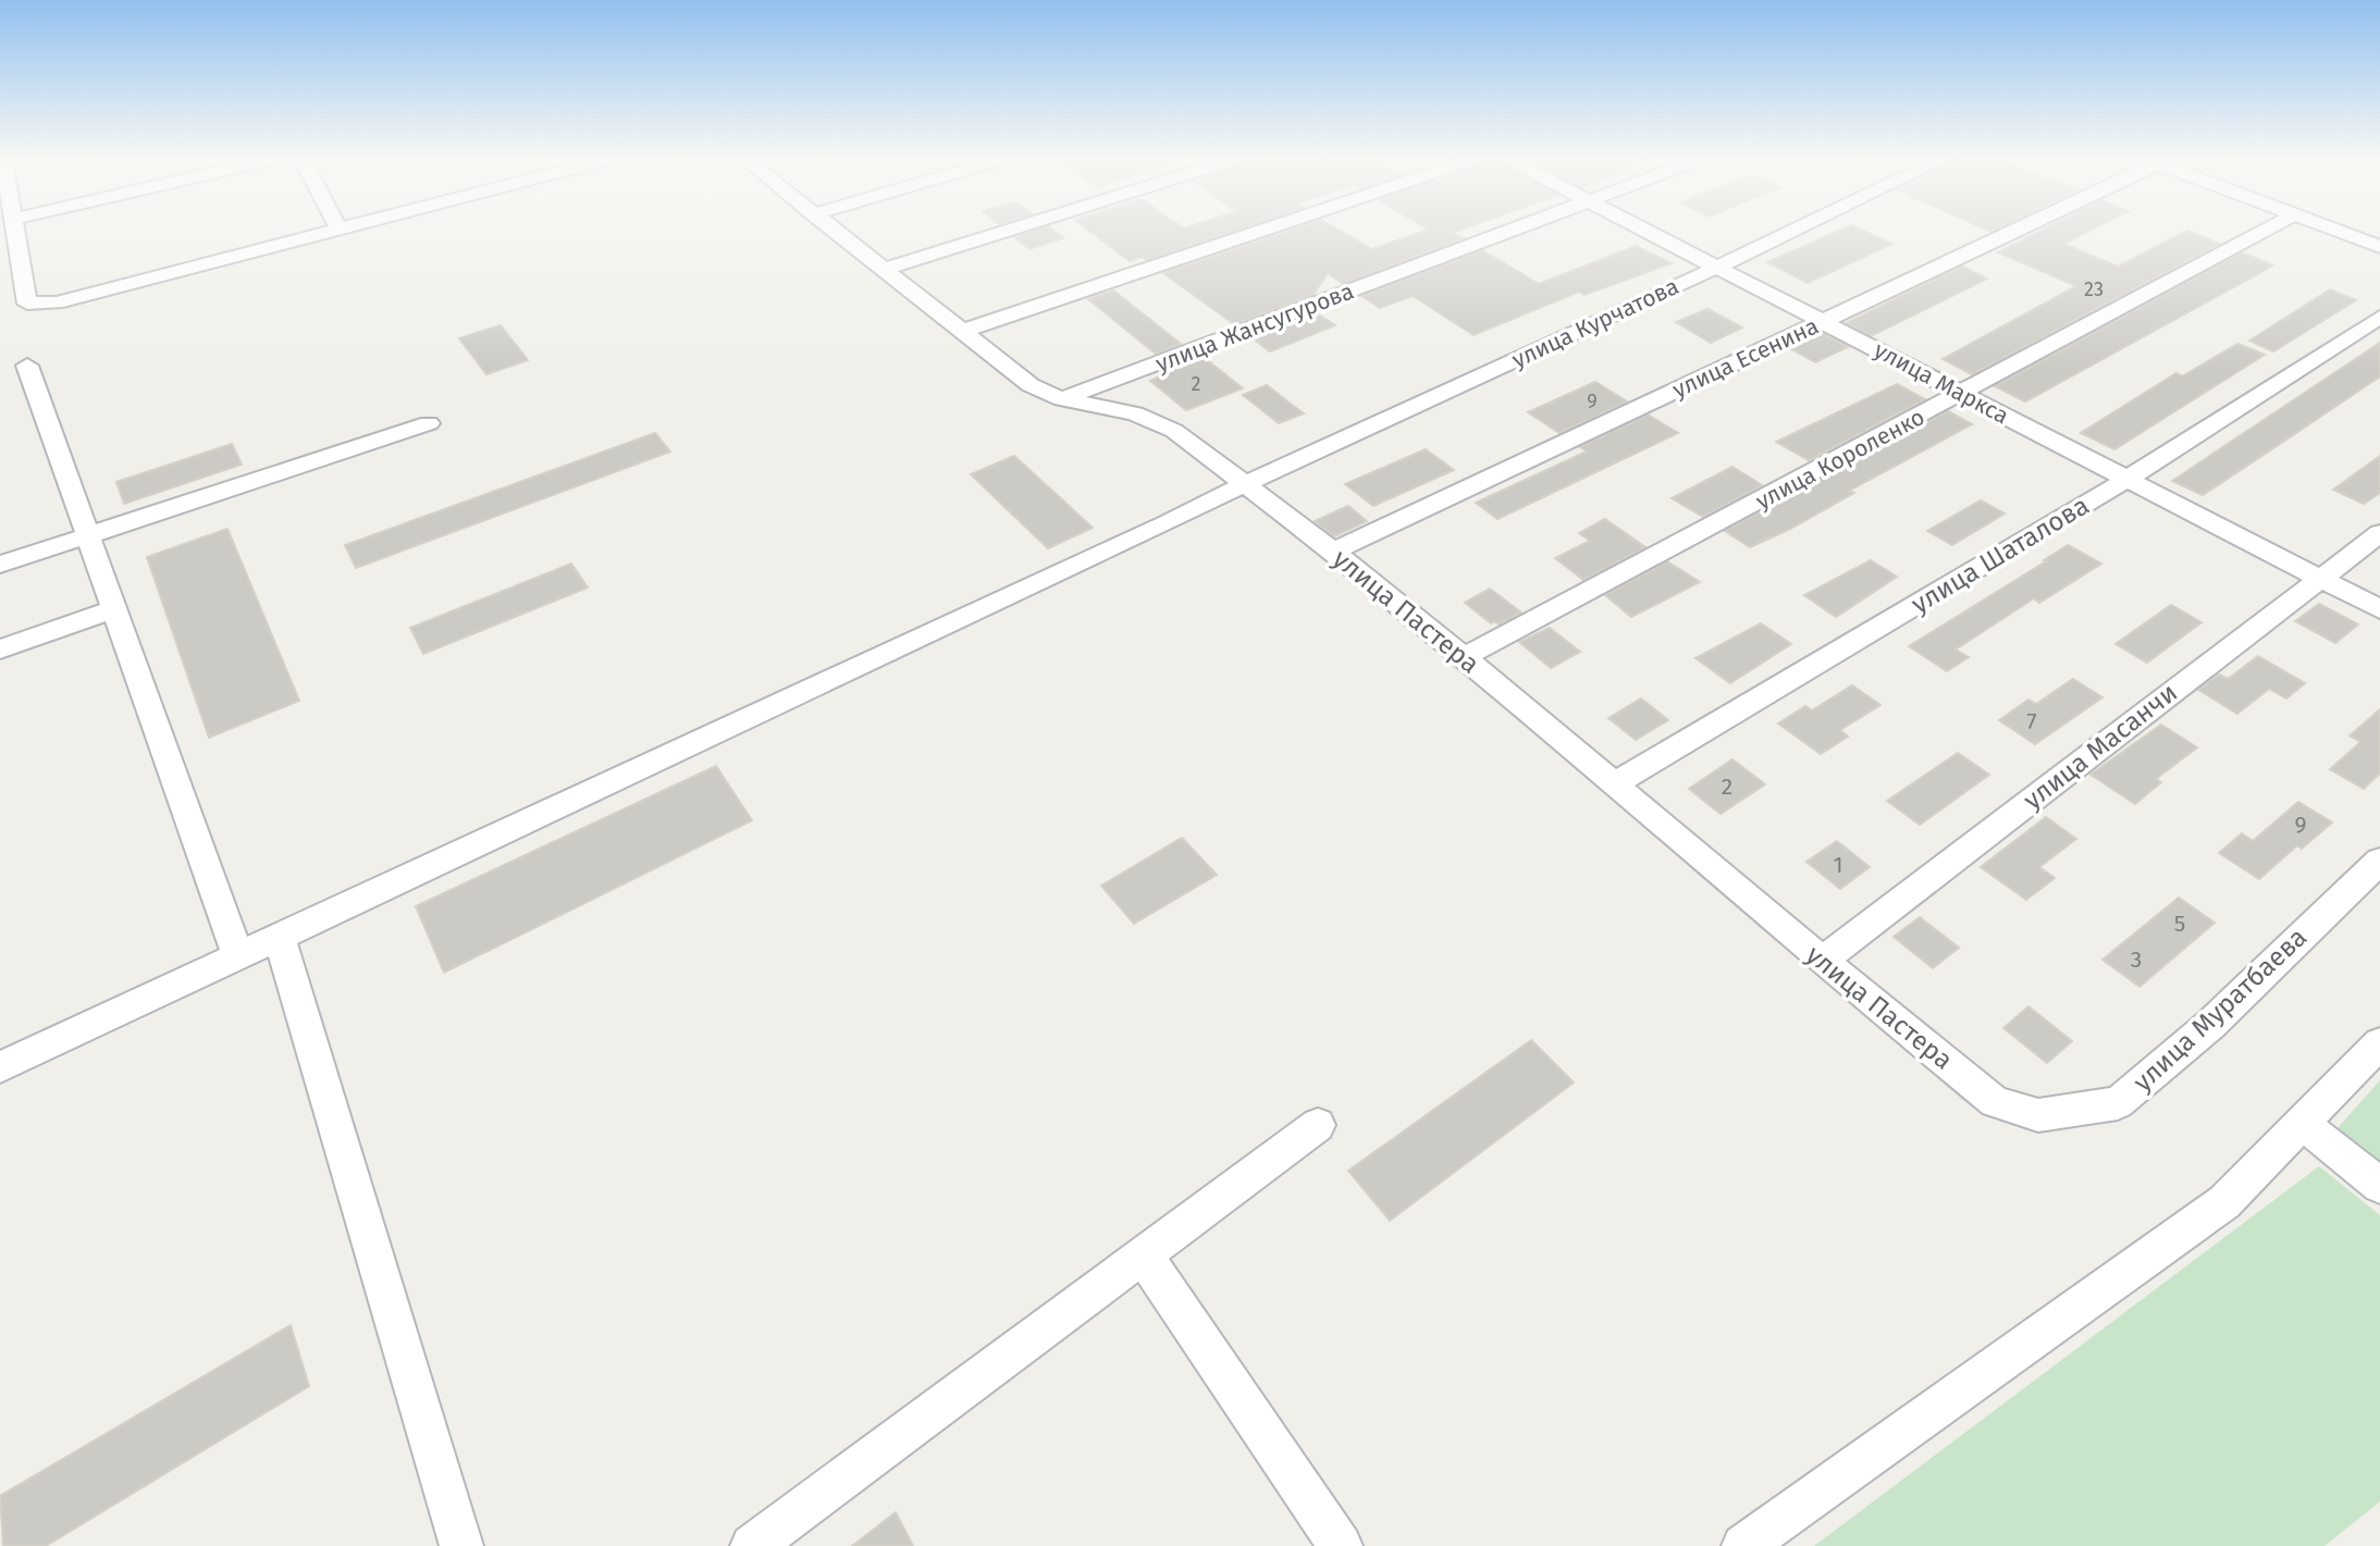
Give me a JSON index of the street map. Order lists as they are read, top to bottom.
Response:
{
  "streets": {
    "street": [
      "улица Курчатова",
      "улица Жансугурова",
      "улица Есенина",
      "улица Маркса",
      "улица Короленко",
      "улица Шаталова",
      "улица Пастера",
      "улица Масанчи",
      "улица Муратбаева"
    ]
  },
  "crossings": [
    ["улица Курчатова", "улица Маркса"],
    ["улица Курчатова", "улица Пастера"],
    ["улица Жансугурова", "улица Пастера"],
    ["улица Есенина", "улица Маркса"],
    ["улица Есенина", "улица Пастера"],
    ["улица Маркса", "улица Короленко"],
    ["улица Маркса", "улица Шаталова"],
    ["улица Маркса", "улица Масанчи"],
    ["улица Короленко", "улица Пастера"],
    ["улица Шаталова", "улица Пастера"],
    ["улица Пастера", "улица Масанчи"],
    ["улица Пастера", "улица Муратбаева"]
  ],
  "house_numbers": [
    "23",
    "2",
    "9",
    "7",
    "2",
    "9",
    "1",
    "5",
    "3"
  ]
}
